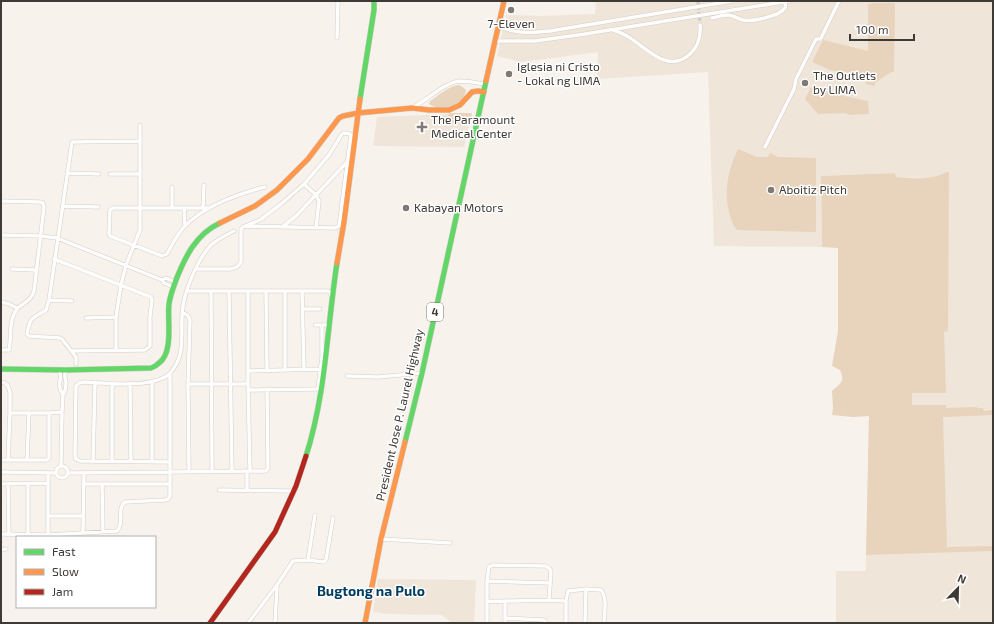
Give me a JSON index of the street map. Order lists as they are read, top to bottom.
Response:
{
  "streets": {
    "main road": ["4", "President Jose P. Laurel Highway"]
  },
  "districts": ["Bugtong na Pulo"],
  "places": {
    "other": [
      "7-Eleven",
      "Iglesia ni Cristo - Lokal ng LIMA",
      "The Outlets by LIMA",
      "Aboitiz Pitch",
      "Kabayan Motors"
    ],
    "health": ["The Paramount Medical Center"]
  },
  "legend": ["Fast", "Slow", "Jam"],
  "scale_bar": "100 m",
  "north": "top right"
}
